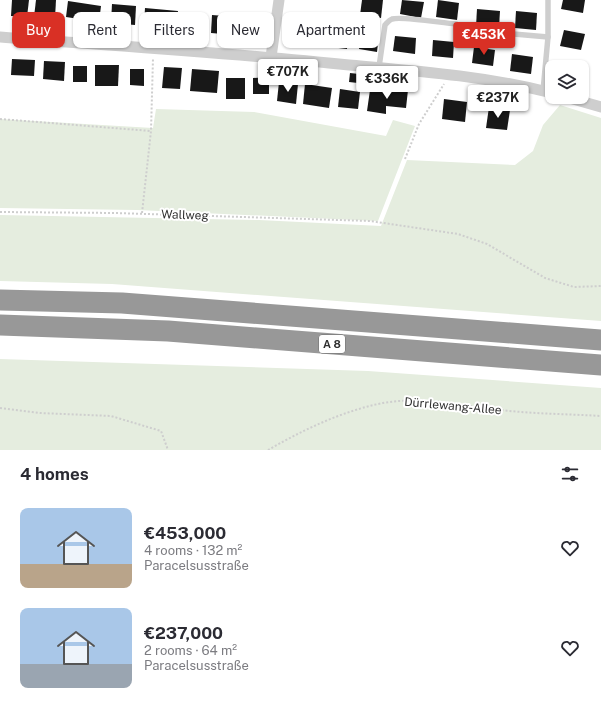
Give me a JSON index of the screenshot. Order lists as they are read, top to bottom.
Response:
{
  "streets": {
    "highway": ["A 8"],
    "path": ["Wallweg", "Dürrlewang-Allee"]
  },
  "page": {
    "chip": [
      "Buy",
      "Rent",
      "Filters",
      "New",
      "Apartment"
    ],
    "price": [
      "€453K",
      "€707K",
      "€336K",
      "€237K"
    ],
    "heading": "4 homes",
    "list": [
      {
        "name": "€453,000",
        "note": "4 rooms · 132 m² · Paracelsusstraße"
      },
      {
        "name": "€237,000",
        "note": "2 rooms · 64 m² · Paracelsusstraße"
      }
    ]
  }
}
